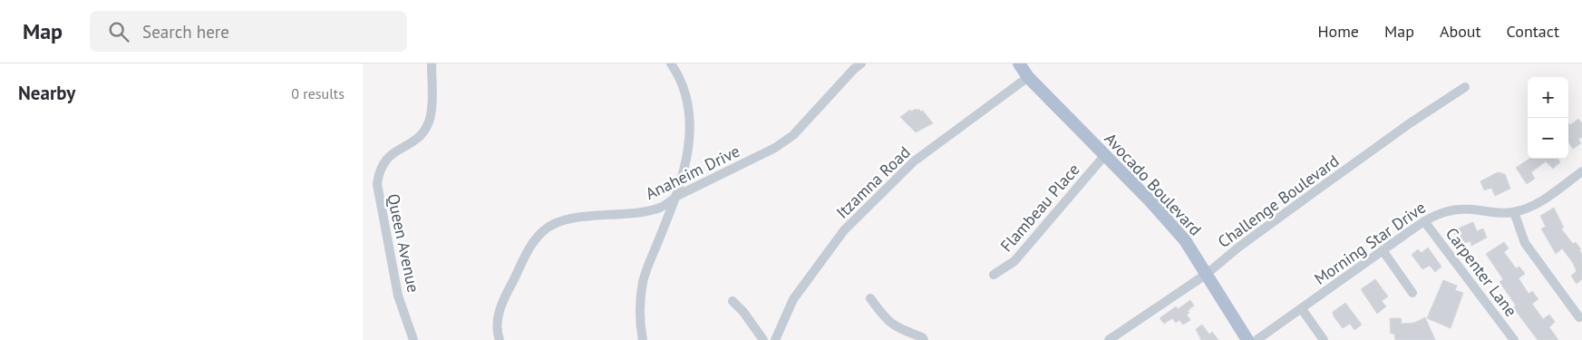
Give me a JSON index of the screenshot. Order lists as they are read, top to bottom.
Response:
{
  "streets": {
    "main road": ["Avocado Boulevard"],
    "street": [
      "Anaheim Drive",
      "Itzamna Road",
      "Challenge Boulevard",
      "Flambeau Place",
      "Queen Avenue",
      "Morning Star Drive",
      "Carpenter Lane"
    ]
  },
  "crossings": [
    ["Itzamna Road", "Avocado Boulevard"],
    ["Avocado Boulevard", "Challenge Boulevard"],
    ["Avocado Boulevard", "Flambeau Place"],
    ["Morning Star Drive", "Carpenter Lane"]
  ],
  "page": {
    "header": "Map",
    "search": "Search here",
    "nav": [
      "Home",
      "Map",
      "About",
      "Contact"
    ],
    "heading": ["Nearby", "0 results"],
    "map_buttons": ["+", "−"]
  }
}
